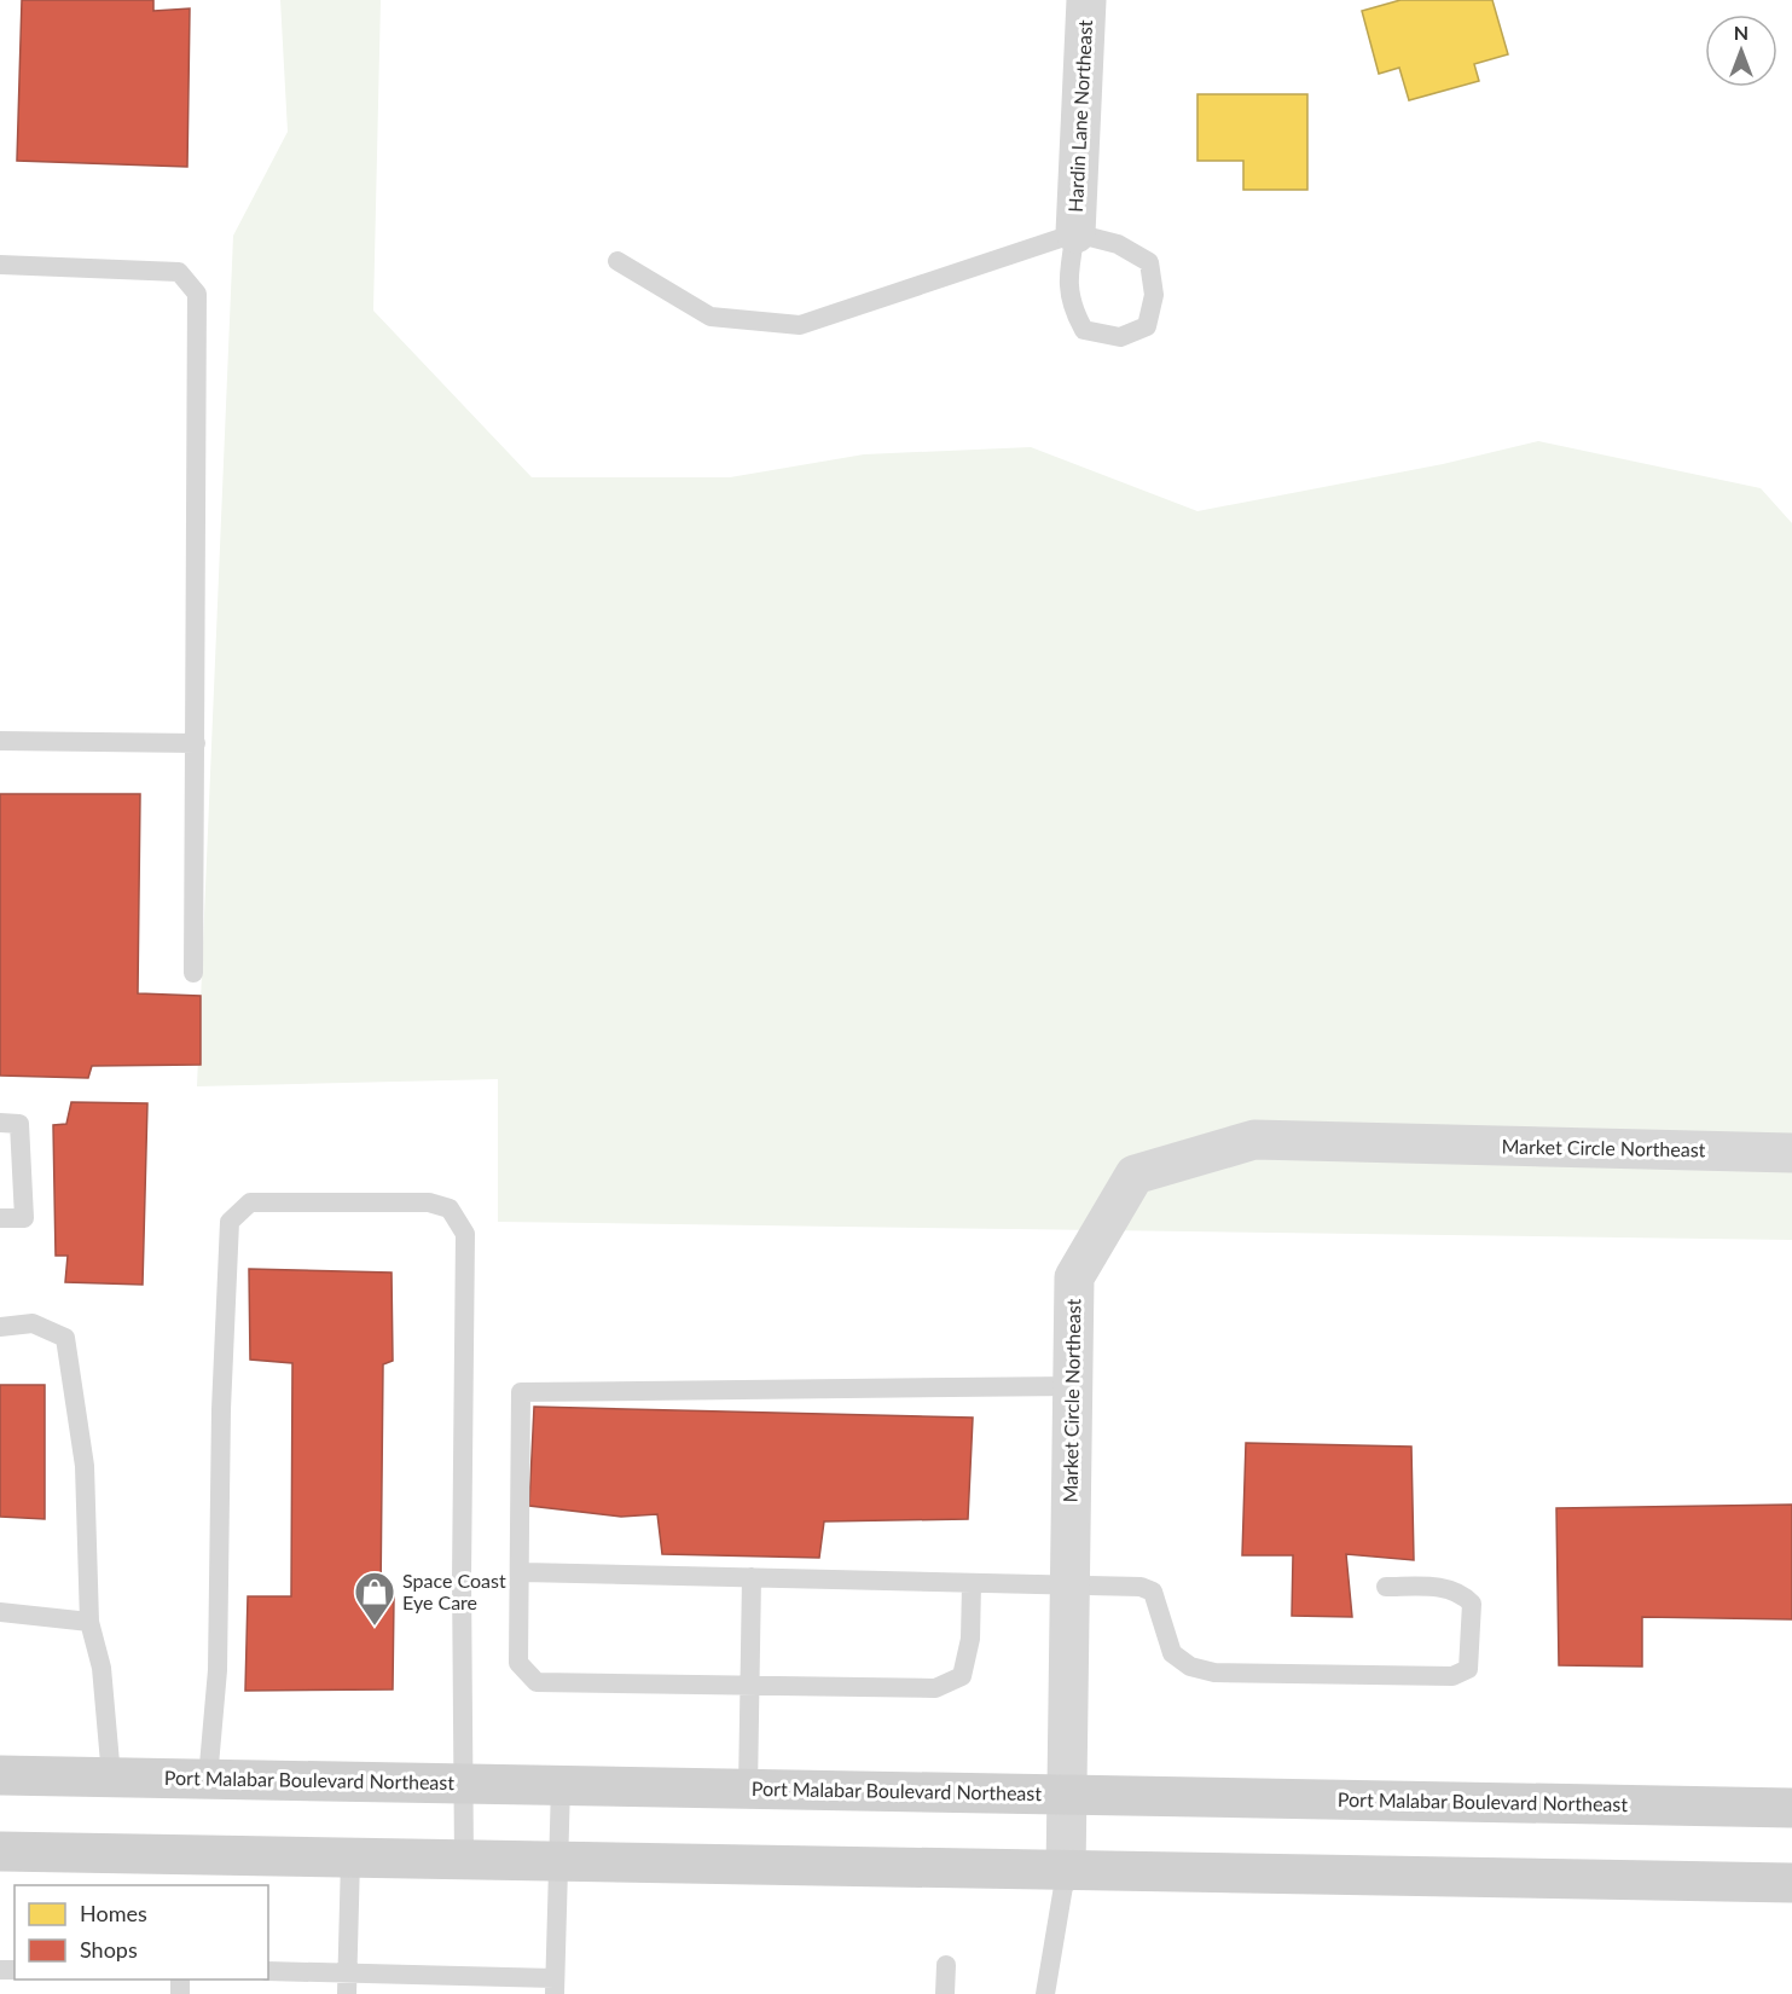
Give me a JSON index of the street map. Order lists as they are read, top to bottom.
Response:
{
  "streets": {
    "street": ["Hardin Lane Northeast", "Market Circle Northeast", "Port Malabar Boulevard Northeast"]
  },
  "crossings": [
    ["Market Circle Northeast", "Port Malabar Boulevard Northeast"]
  ],
  "places": {
    "shop": ["Space Coast Eye Care"]
  },
  "legend": ["Homes", "Shops"],
  "north": "top"
}
